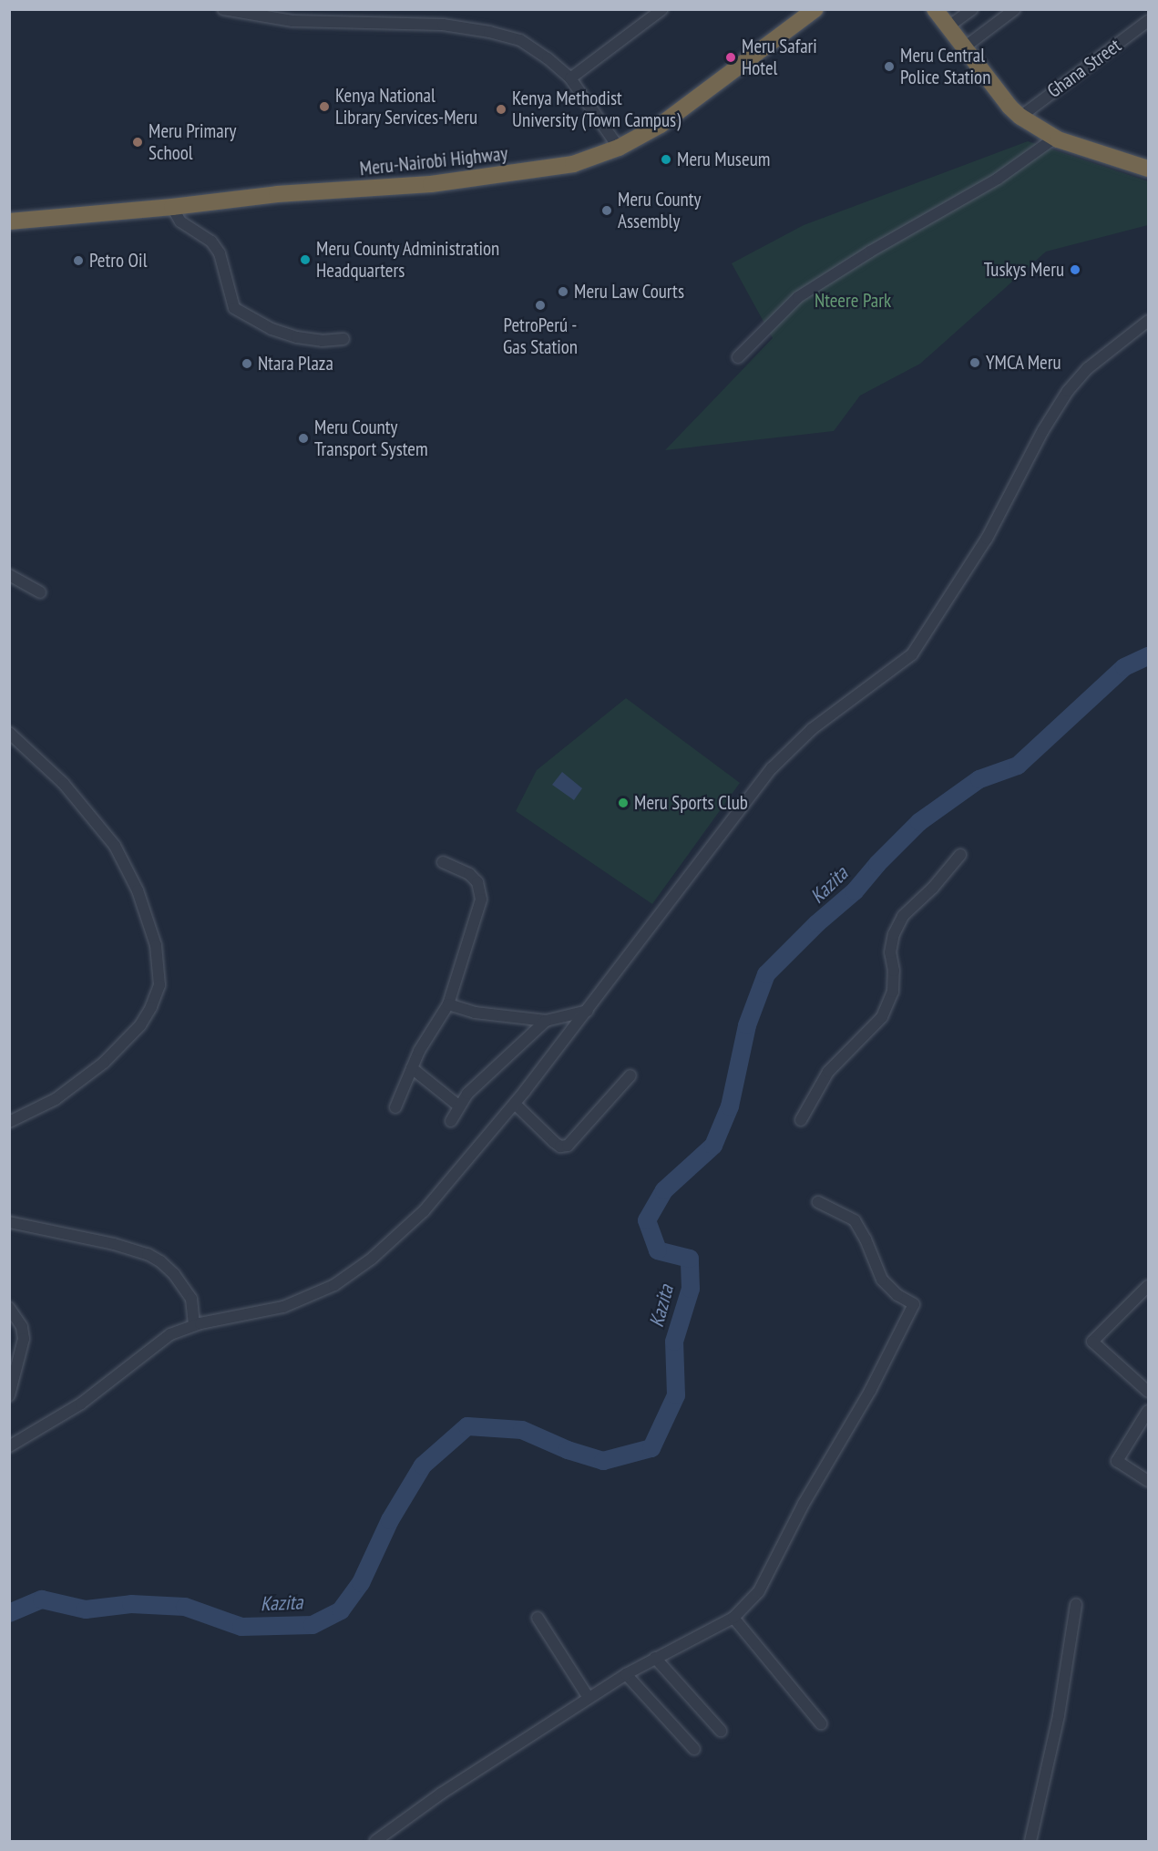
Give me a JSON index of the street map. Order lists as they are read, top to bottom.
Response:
{
  "streets": {
    "highway": ["Meru-Nairobi Highway"],
    "street": ["Ghana Street"]
  },
  "water": ["Kazita"],
  "parks": ["Nteere Park"],
  "places": [
    "Meru Safari Hotel",
    "Meru Central Police Station",
    "Kenya National Library Services-Meru",
    "Kenya Methodist University (Town Campus)",
    "Meru Primary School",
    "Meru Museum",
    "Meru County Assembly",
    "Meru County Administration Headquarters",
    "Petro Oil",
    "Tuskys Meru",
    "Meru Law Courts",
    "PetroPerú - Gas Station",
    "YMCA Meru",
    "Ntara Plaza",
    "Meru County Transport System",
    "Meru Sports Club"
  ]
}
